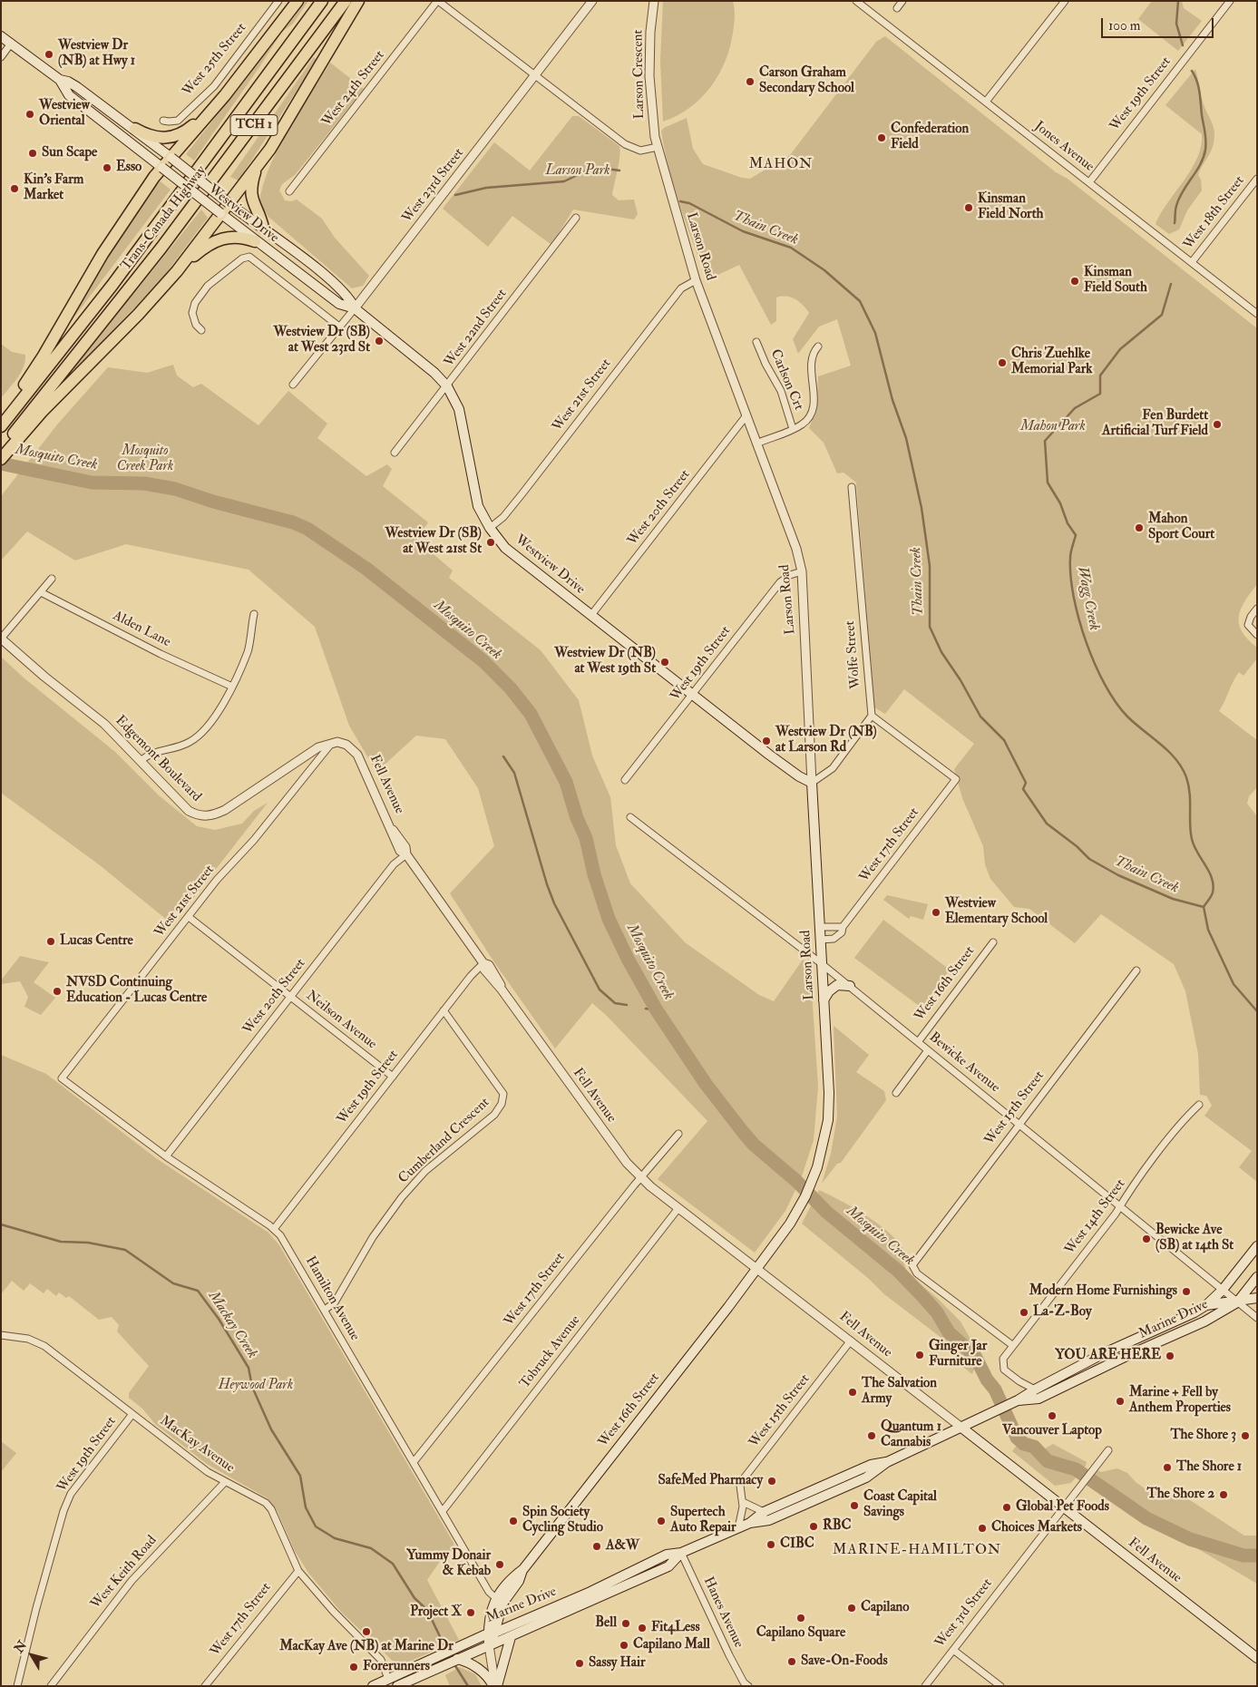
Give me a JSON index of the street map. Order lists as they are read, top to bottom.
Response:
{
  "streets": {
    "highway": ["TCH 1", "Trans-Canada Highway"],
    "main road": [
      "Westview Drive",
      "Larson Road",
      "Fell Avenue",
      "West 16th Street",
      "Marine Drive"
    ],
    "street": [
      "West 25th Street",
      "Larson Crescent",
      "West 24th Street",
      "West 19th Street",
      "Jones Avenue",
      "West 23rd Street",
      "West 18th Street",
      "West 22nd Street",
      "Carlson Crt",
      "West 21st Street",
      "West 20th Street",
      "Alden Lane",
      "Wolfe Street",
      "Edgemont Boulevard",
      "West 17th Street",
      "Neilson Avenue",
      "Bewicke Avenue",
      "West 15th Street",
      "Cumberland Crescent",
      "West 14th Street",
      "Hamilton Avenue",
      "Tobruck Avenue",
      "MacKay Avenue",
      "West Keith Road",
      "Hanes Avenue",
      "West 3rd Street"
    ]
  },
  "crossings": [
    ["Larson Crescent", "Larson Road"],
    ["West 19th Street", "Jones Avenue"],
    ["West 19th Street", "Westview Drive"],
    ["West 19th Street", "Larson Road"],
    ["West 19th Street", "Fell Avenue"],
    ["West 19th Street", "Neilson Avenue"],
    ["West 19th Street", "Cumberland Crescent"],
    ["West 19th Street", "Hamilton Avenue"],
    ["West 19th Street", "MacKay Avenue"],
    ["Jones Avenue", "West 18th Street"],
    ["West 23rd Street", "Westview Drive"],
    ["Westview Drive", "Larson Road"],
    ["Westview Drive", "West 22nd Street"],
    ["Westview Drive", "West 21st Street"],
    ["Westview Drive", "West 20th Street"],
    ["Larson Road", "West 21st Street"],
    ["Larson Road", "West 20th Street"],
    ["Larson Road", "Fell Avenue"],
    ["Larson Road", "West 17th Street"],
    ["Larson Road", "West 16th Street"],
    ["Larson Road", "Bewicke Avenue"],
    ["West 21st Street", "Edgemont Boulevard"],
    ["West 21st Street", "Fell Avenue"],
    ["West 21st Street", "Neilson Avenue"],
    ["West 21st Street", "Hamilton Avenue"],
    ["West 20th Street", "Fell Avenue"],
    ["West 20th Street", "Neilson Avenue"],
    ["West 20th Street", "Hamilton Avenue"],
    ["Wolfe Street", "West 17th Street"],
    ["Edgemont Boulevard", "Fell Avenue"],
    ["Fell Avenue", "West 17th Street"],
    ["Fell Avenue", "West 16th Street"],
    ["Fell Avenue", "West 15th Street"],
    ["Fell Avenue", "Marine Drive"],
    ["Fell Avenue", "Tobruck Avenue"],
    ["Fell Avenue", "West 3rd Street"],
    ["West 17th Street", "Hamilton Avenue"],
    ["West 17th Street", "MacKay Avenue"],
    ["West 16th Street", "Bewicke Avenue"],
    ["West 16th Street", "Hamilton Avenue"],
    ["West 16th Street", "Marine Drive"],
    ["Bewicke Avenue", "West 15th Street"],
    ["Bewicke Avenue", "West 14th Street"],
    ["Bewicke Avenue", "Marine Drive"],
    ["West 15th Street", "West 14th Street"],
    ["West 15th Street", "Marine Drive"],
    ["Cumberland Crescent", "Hamilton Avenue"],
    ["West 14th Street", "Marine Drive"],
    ["Hamilton Avenue", "Tobruck Avenue"],
    ["Marine Drive", "MacKay Avenue"],
    ["Marine Drive", "Hanes Avenue"],
    ["MacKay Avenue", "West Keith Road"]
  ],
  "districts": ["MAHON", "MARINE-HAMILTON"],
  "water": [
    "Thain Creek",
    "Mosquito Creek",
    "Wagg Creek",
    "Mackay Creek"
  ],
  "parks": [
    "Larson Park",
    "Mahon Park",
    "Mosquito Creek Park",
    "Heywood Park"
  ],
  "places": [
    "Westview Dr (NB) at Hwy 1",
    "Carson Graham Secondary School",
    "Westview Oriental",
    "Confederation Field",
    "Sun Scape",
    "Esso",
    "Kin's Farm Market",
    "Kinsman Field North",
    "Kinsman Field South",
    "Westview Dr (SB) at West 23rd St",
    "Chris Zuehlke Memorial Park",
    "Fen Burdett Artificial Turf Field",
    "Mahon Sport Court",
    "Westview Dr (SB) at West 21st St",
    "Westview Dr (NB) at West 19th St",
    "Westview Dr (NB) at Larson Rd",
    "Westview Elementary School",
    "Lucas Centre",
    "NVSD Continuing Education - Lucas Centre",
    "Bewicke Ave (SB) at 14th St",
    "Modern Home Furnishings",
    "La-Z-Boy",
    "Ginger Jar Furniture",
    "YOU ARE HERE",
    "The Salvation Army",
    "Marine + Fell by Anthem Properties",
    "Vancouver Laptop",
    "Quantum 1 Cannabis",
    "The Shore 3",
    "The Shore 1",
    "SafeMed Pharmacy",
    "The Shore 2",
    "Coast Capital Savings",
    "Global Pet Foods",
    "Spin Society Cycling Studio",
    "Supertech Auto Repair",
    "RBC",
    "Choices Markets",
    "CIBC",
    "A&W",
    "Yummy Donair & Kebab",
    "Capilano",
    "Project X",
    "Capilano Square",
    "Bell",
    "Fit4Less",
    "MacKay Ave (NB) at Marine Dr",
    "Capilano Mall",
    "Save-On-Foods",
    "Sassy Hair",
    "Forerunners"
  ],
  "scale_bar": "100 m",
  "north": "top left"
}
